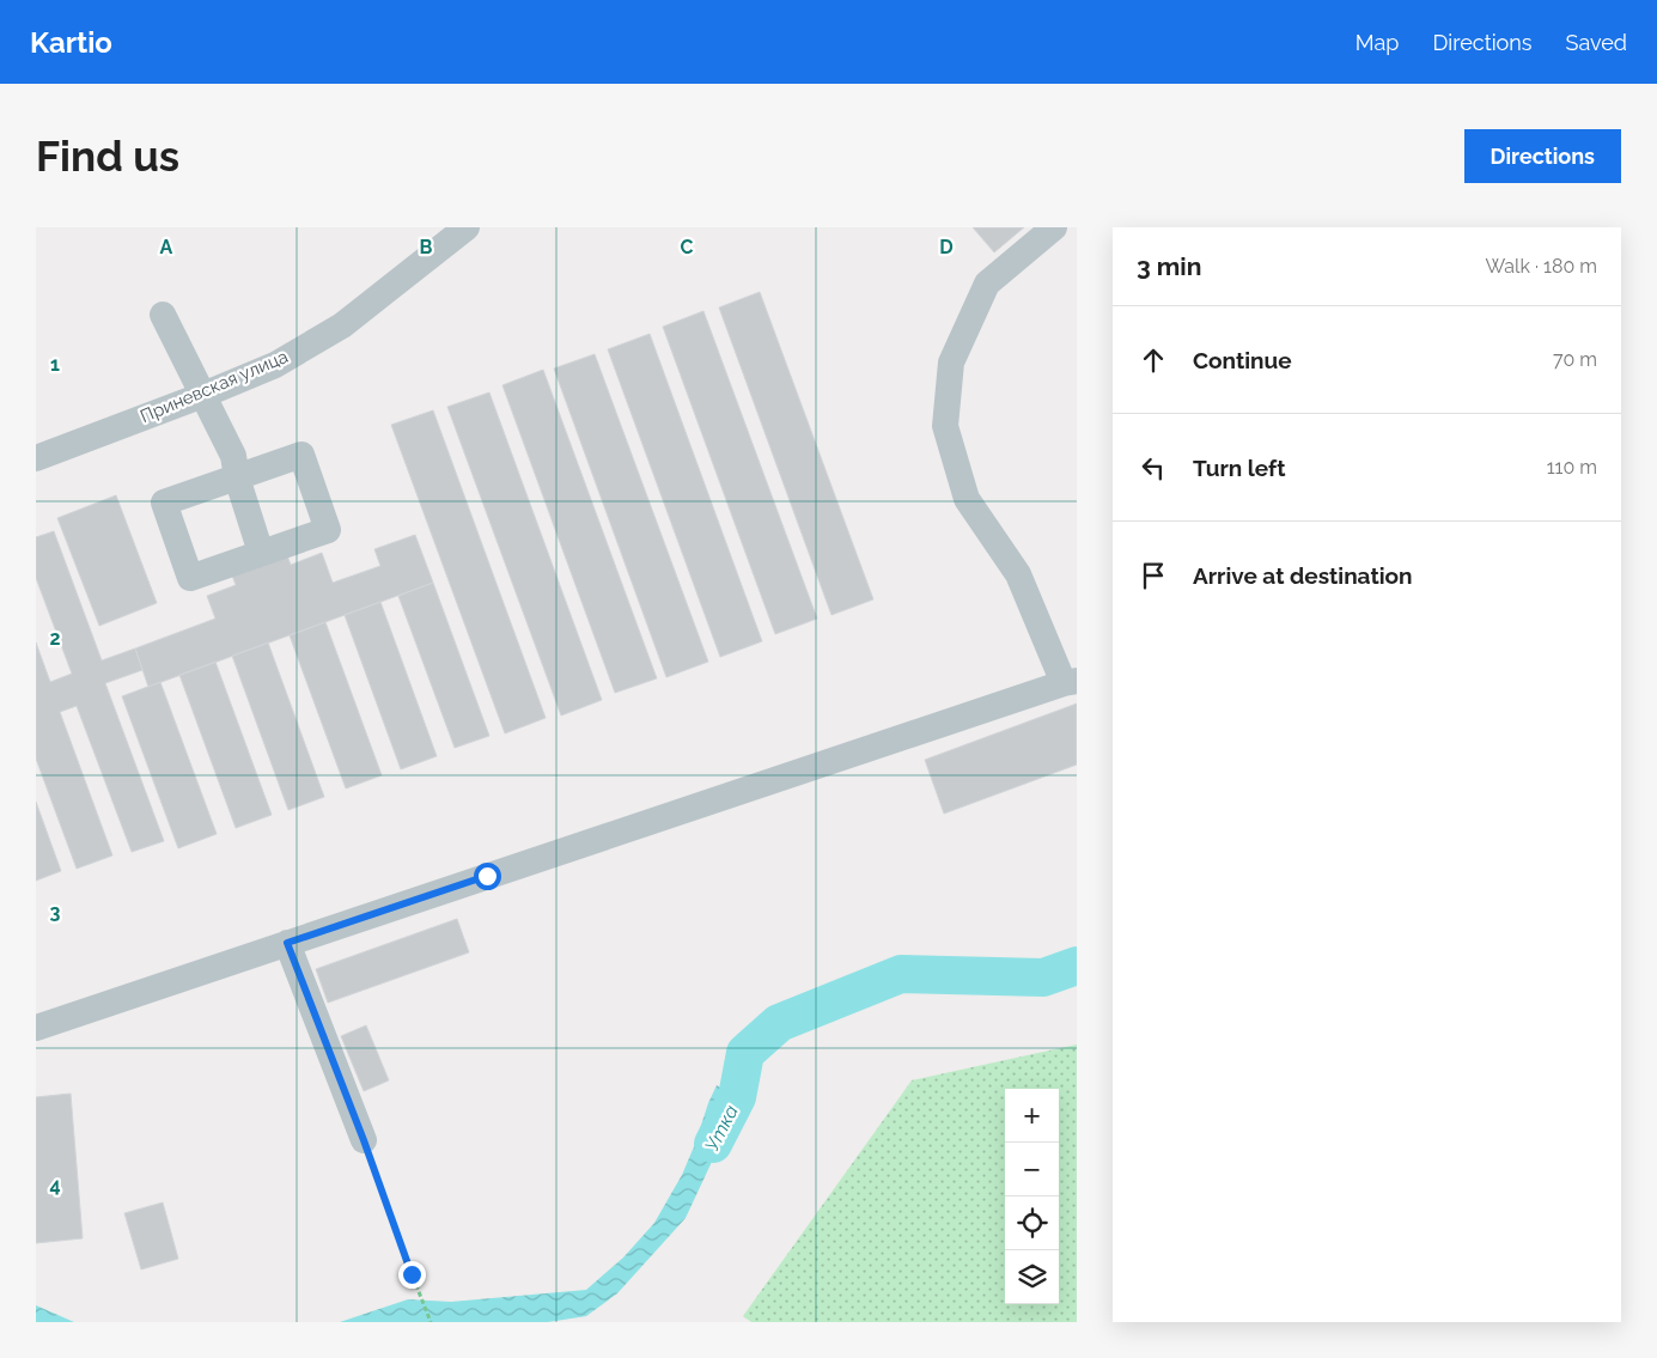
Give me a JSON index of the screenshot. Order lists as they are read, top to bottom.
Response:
{
  "streets": {
    "street": ["Приневская улица"]
  },
  "water": ["Утка"],
  "page": {
    "header": "Kartio",
    "nav": ["Map", "Directions", "Saved"],
    "buttons": "Directions",
    "title": "Find us",
    "heading": ["3 min", "Walk · 180 m"],
    "list": [
      ["Continue", "70 m"],
      ["Turn left", "110 m"],
      "Arrive at destination"
    ],
    "map_buttons": ["+", "−"]
  },
  "grid": {
    "columns": [
      "A",
      "B",
      "C",
      "D"
    ],
    "rows": [
      "1",
      "2",
      "3",
      "4"
    ]
  }
}
